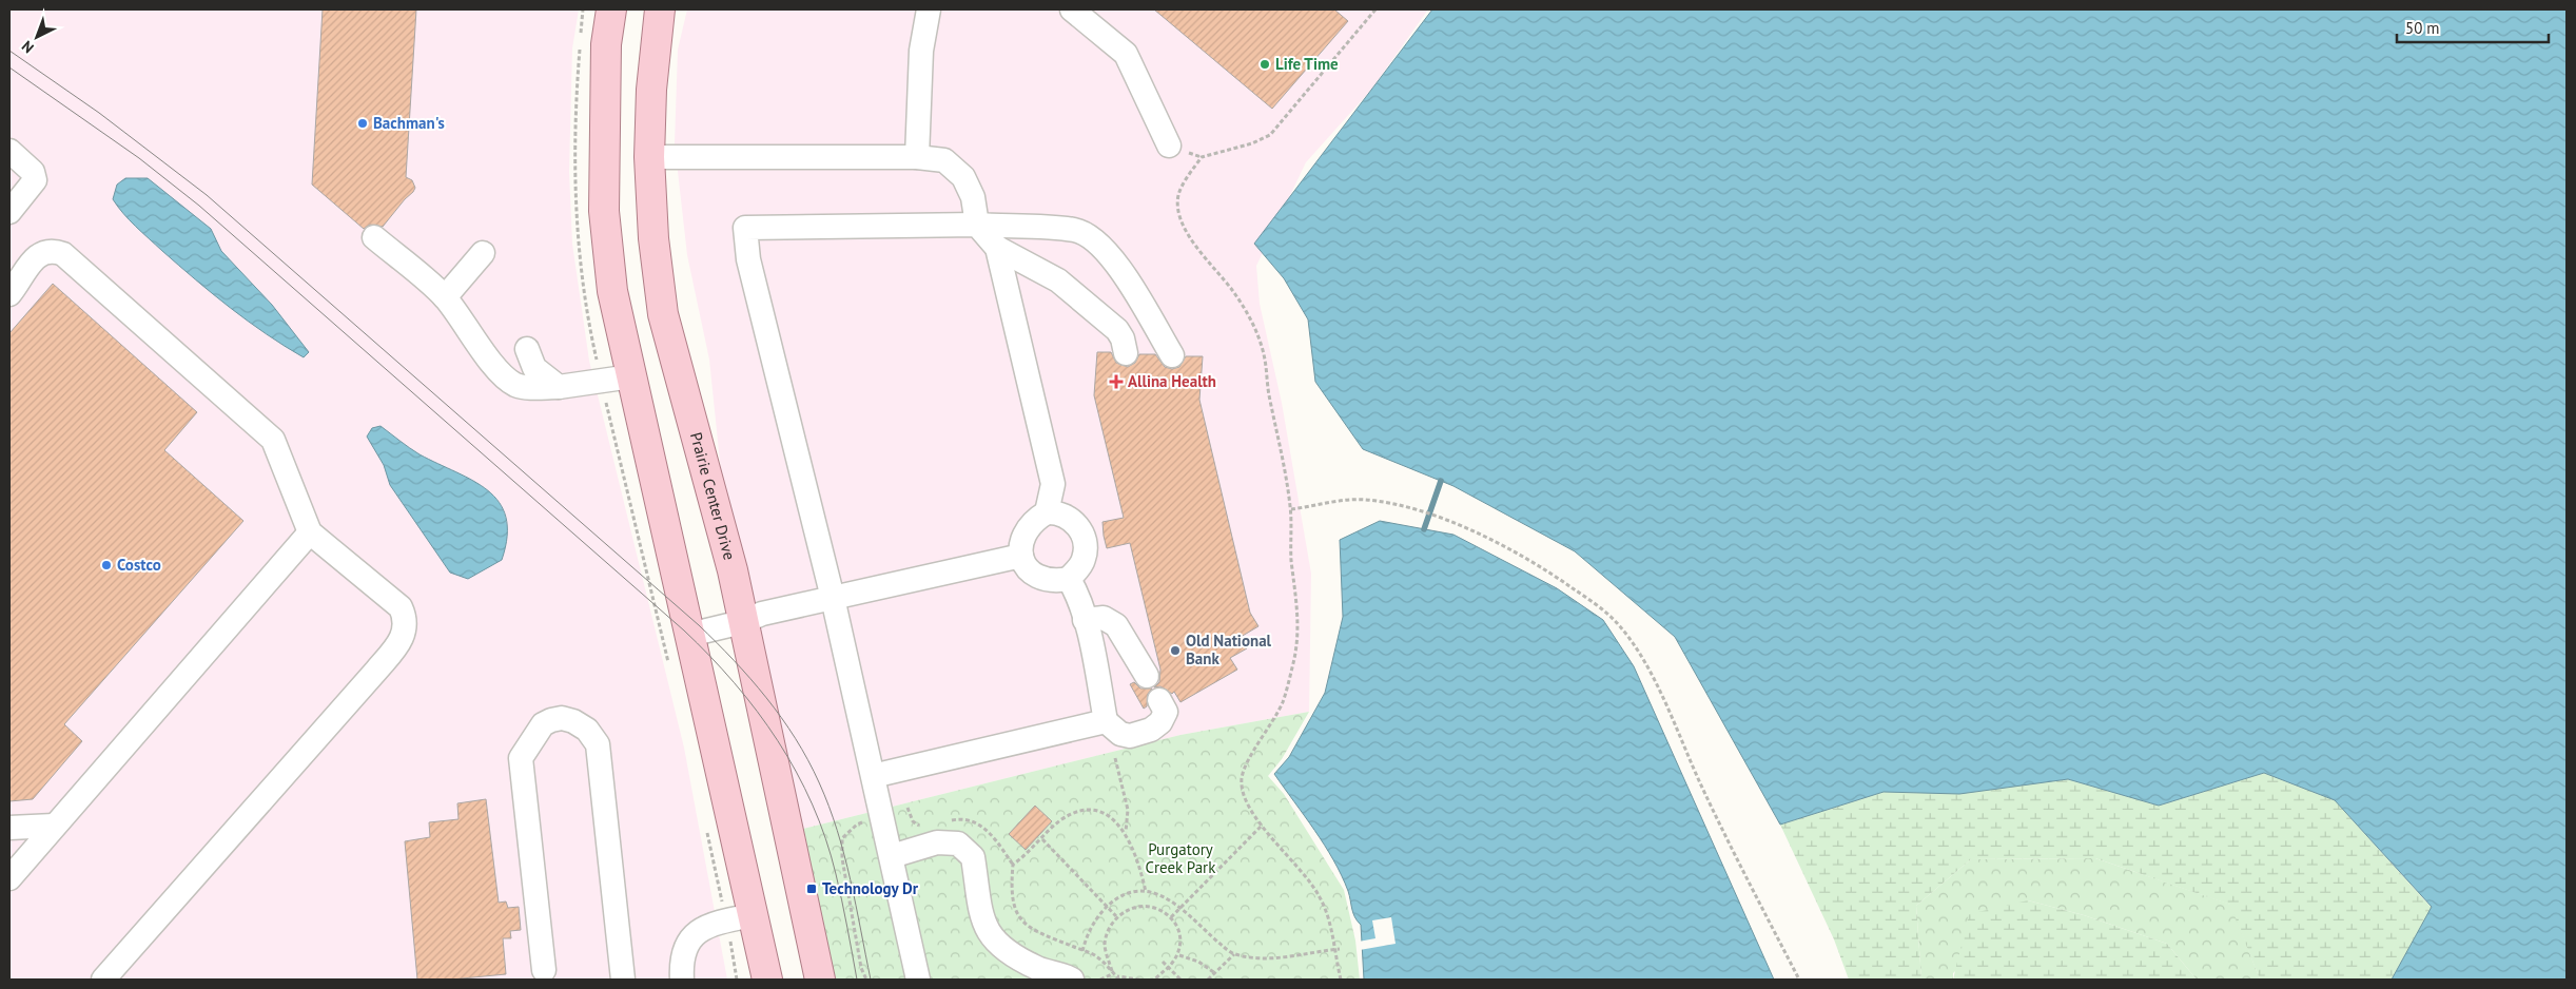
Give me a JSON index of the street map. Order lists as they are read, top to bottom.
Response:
{
  "streets": {
    "main road": ["Prairie Center Drive"]
  },
  "parks": ["Purgatory Creek Park"],
  "places": {
    "other": [
      "Life Time",
      "Bachman's",
      "Costco",
      "Old National Bank"
    ],
    "health": ["Allina Health"],
    "transit": ["Technology Dr"]
  },
  "scale_bar": "50 m",
  "north": "bottom left"
}
